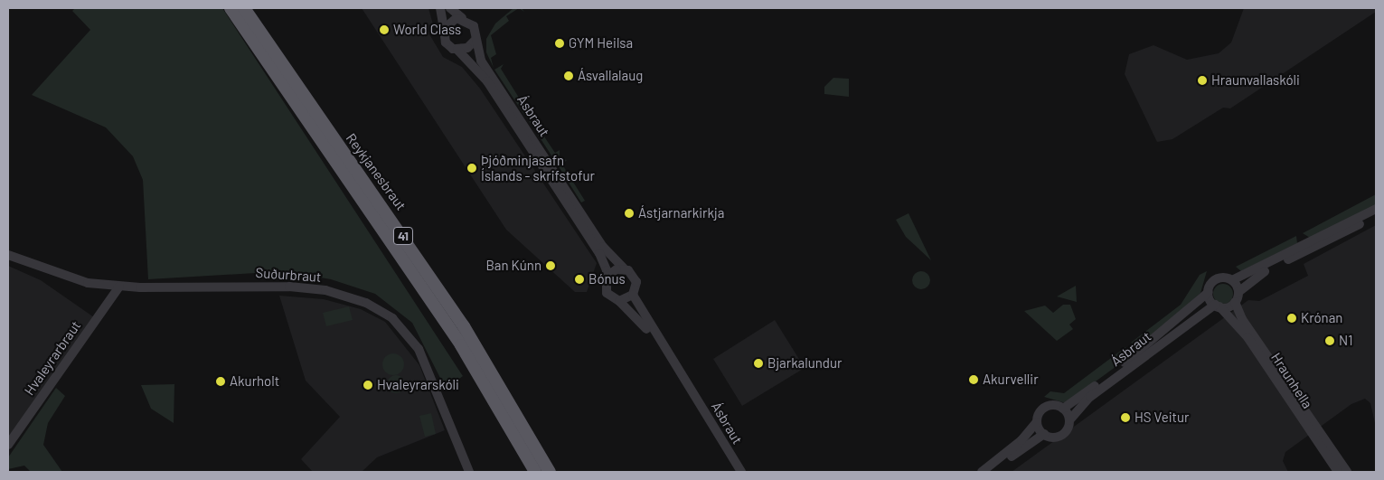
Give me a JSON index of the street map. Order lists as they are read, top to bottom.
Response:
{
  "streets": {
    "highway": ["Reykjanesbraut", "41"],
    "street": [
      "Ásbraut",
      "Suðurbraut",
      "Hvaleyrarbraut",
      "Hraunhella"
    ]
  },
  "crossings": [
    ["Ásbraut", "Hraunhella"],
    ["Suðurbraut", "Hvaleyrarbraut"]
  ],
  "places": [
    "World Class",
    "GYM Heilsa",
    "Ásvallalaug",
    "Hraunvallaskóli",
    "Þjóðminjasafn Íslands - skrifstofur",
    "Ástjarnarkirkja",
    "Ban Kúnn",
    "Bónus",
    "Krónan",
    "N1",
    "Bjarkalundur",
    "Akurvellir",
    "Akurholt",
    "Hvaleyrarskóli",
    "HS Veitur"
  ]
}
